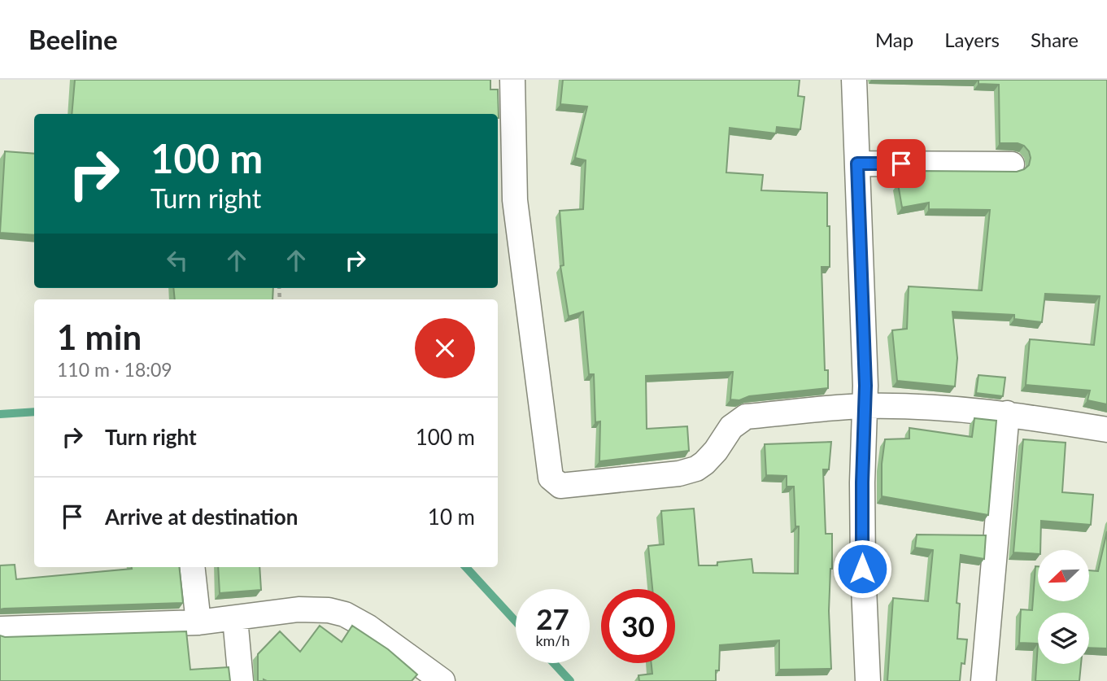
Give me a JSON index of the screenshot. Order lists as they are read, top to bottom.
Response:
{
  "north": "bottom left",
  "page": {
    "header": "Beeline",
    "nav": ["Map", "Layers", "Share"],
    "turn": ["100 m", "Turn right"],
    "heading": ["1 min", "110 m · 18:09"],
    "list": [
      {
        "name": "Turn right",
        "value": "100 m"
      },
      {
        "name": "Arrive at destination",
        "value": "10 m"
      }
    ],
    "speed": "27 km/h",
    "limit": "30"
  }
}
